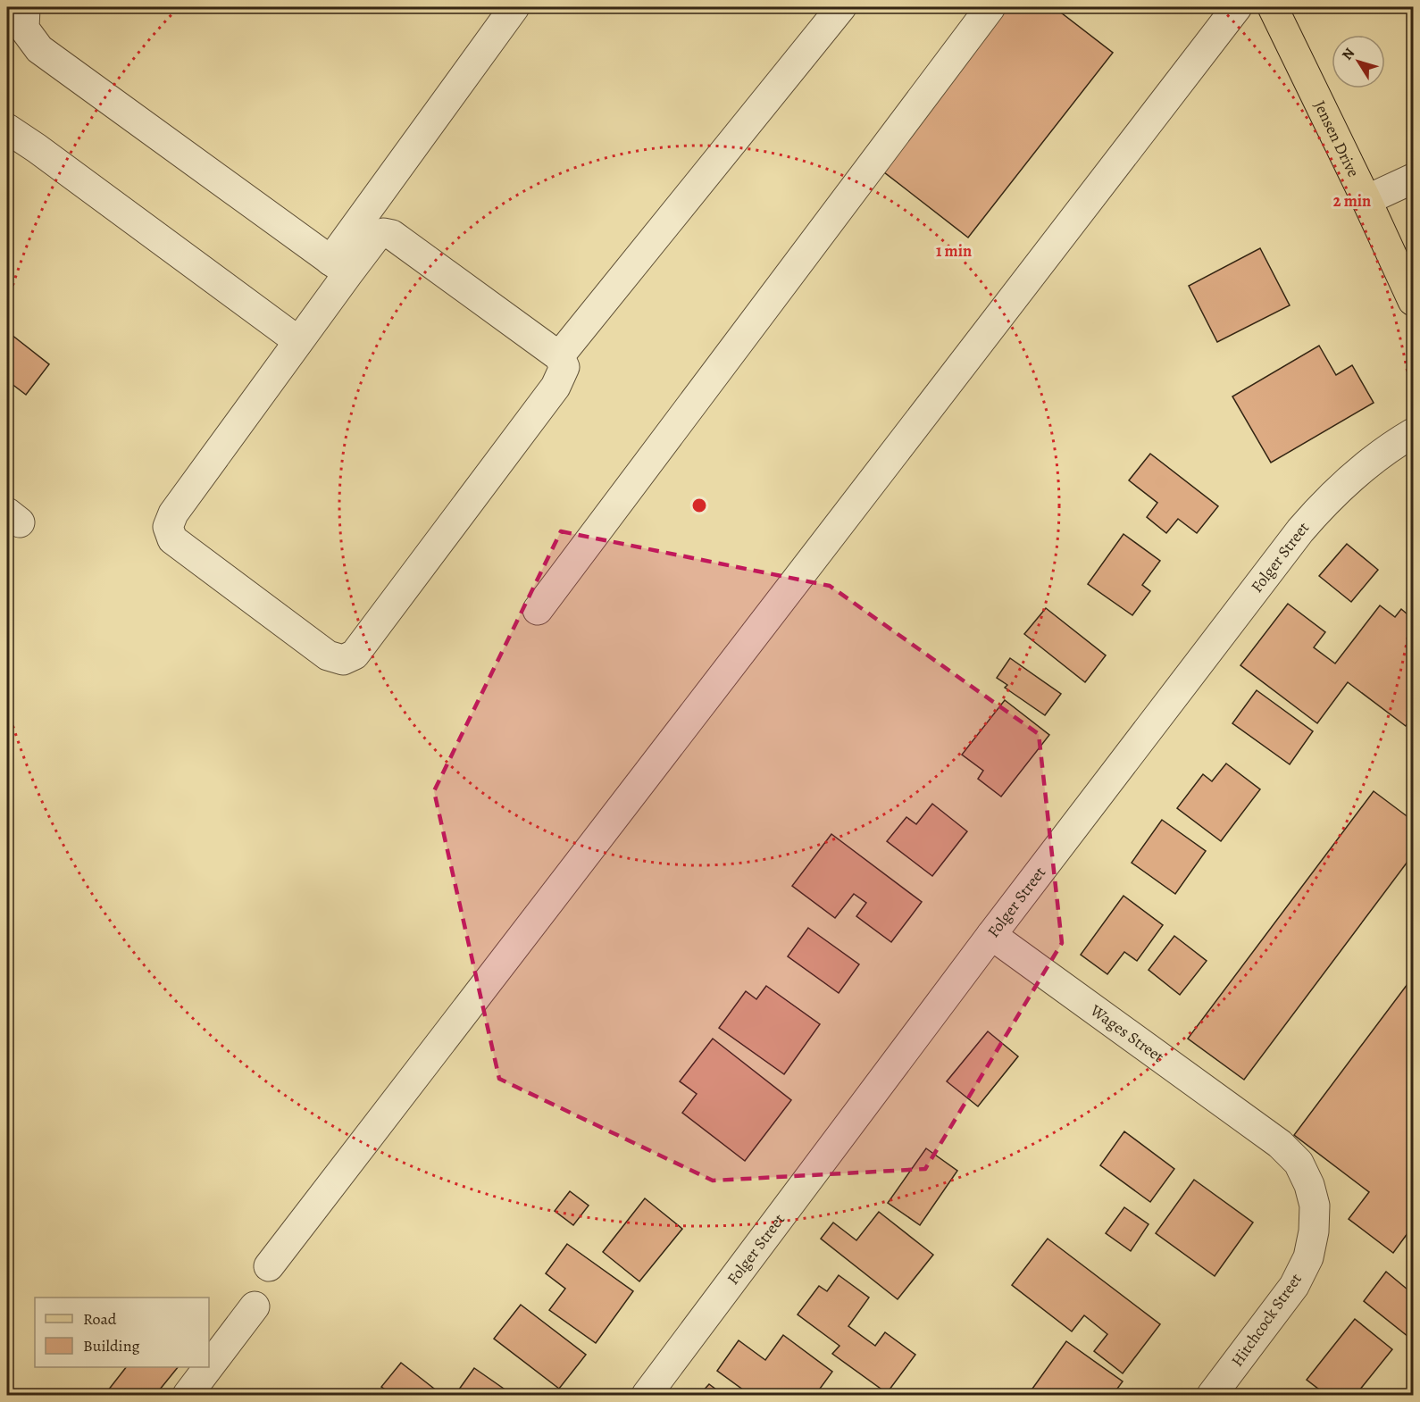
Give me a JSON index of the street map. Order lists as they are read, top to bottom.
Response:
{
  "streets": {
    "main road": ["Jensen Drive"],
    "street": ["Folger Street", "Wages Street", "Hitchcock Street"]
  },
  "crossings": [
    ["Folger Street", "Wages Street"],
    ["Wages Street", "Hitchcock Street"]
  ],
  "legend": ["Road", "Building"],
  "north": "top left",
  "rings": ["2 min", "1 min"]
}
